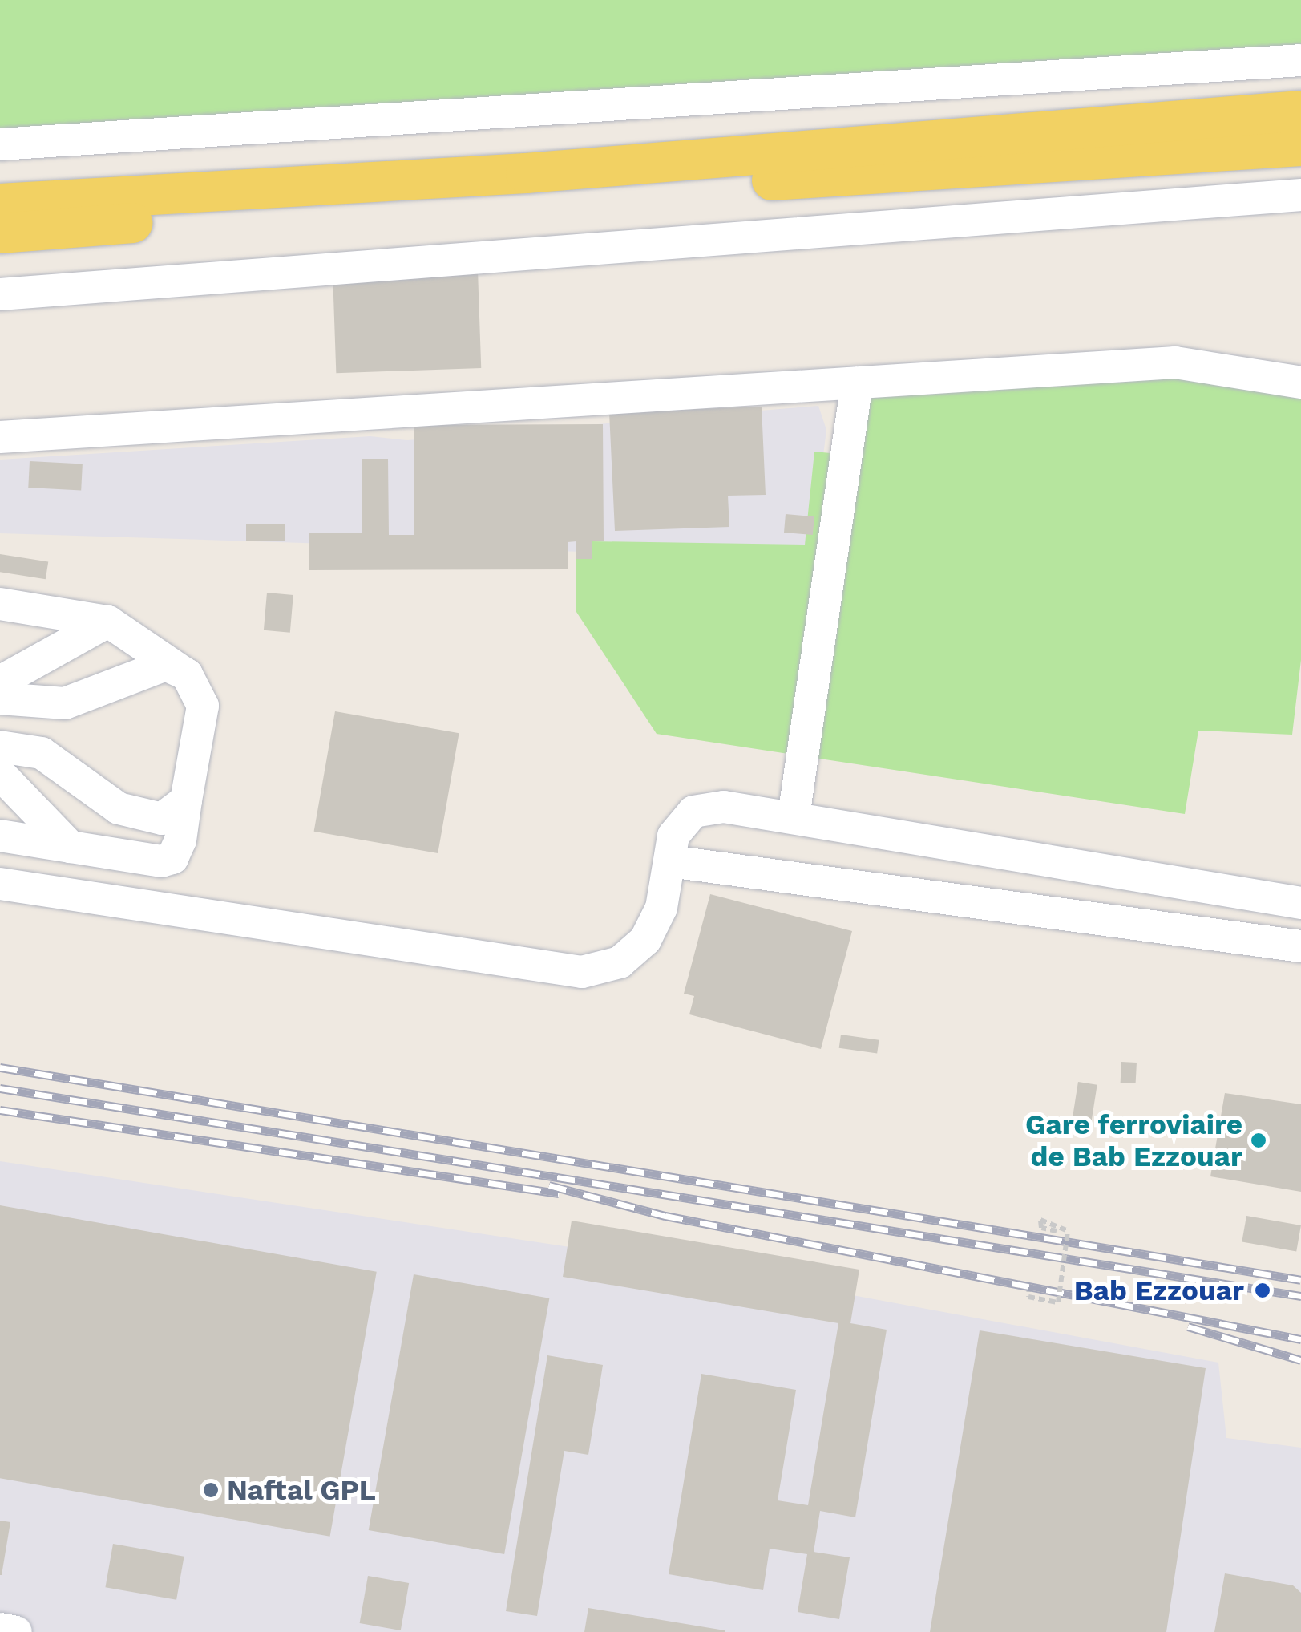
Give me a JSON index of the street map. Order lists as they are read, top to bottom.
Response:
{
  "places": ["Gare ferroviaire de Bab Ezzouar", "Bab Ezzouar", "Naftal GPL"]
}
